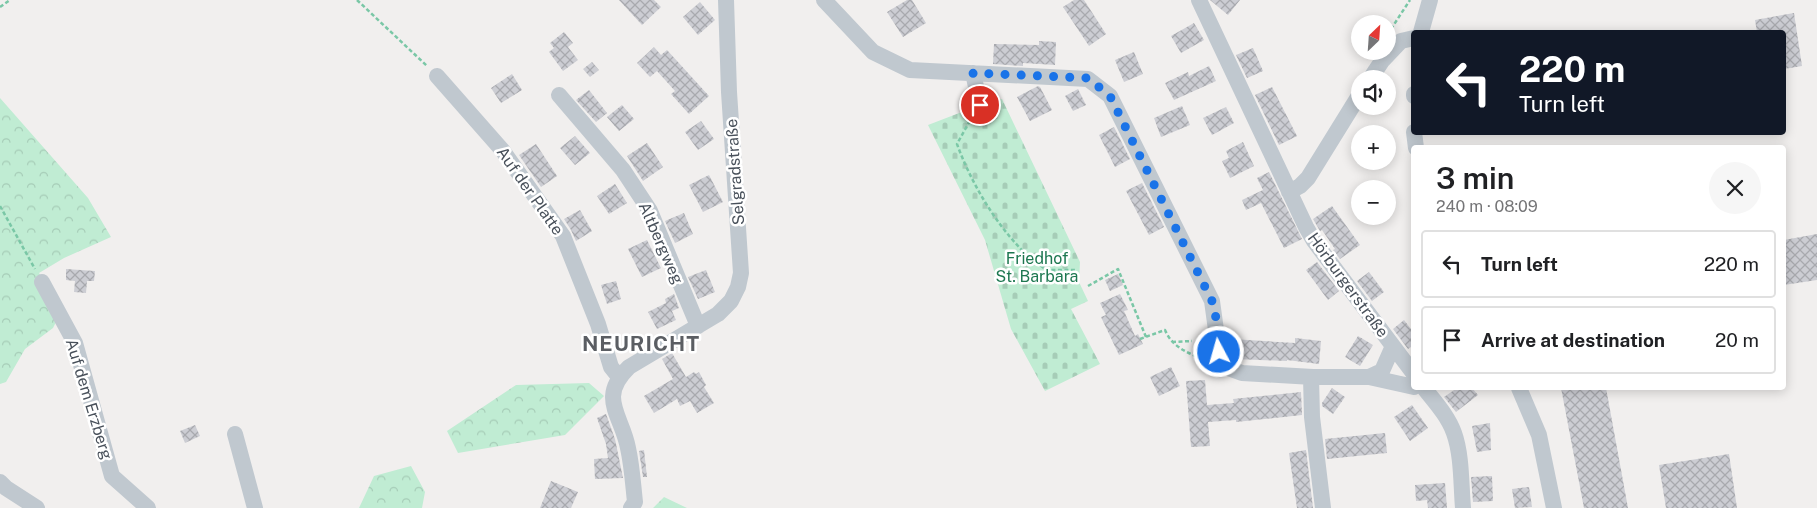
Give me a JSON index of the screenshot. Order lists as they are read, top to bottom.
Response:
{
  "streets": {
    "street": [
      "Selgradstraße",
      "Auf der Platte",
      "Altbergweg",
      "Hörburgerstraße",
      "Auf dem Erzberg"
    ]
  },
  "crossings": [
    ["Selgradstraße", "Auf der Platte"],
    ["Selgradstraße", "Altbergweg"]
  ],
  "districts": ["NEURICHT"],
  "parks": ["Friedhof St. Barbara"],
  "north": "top right",
  "page": {
    "map_buttons": ["+", "−"],
    "turn": ["220 m", "Turn left"],
    "heading": ["3 min", "240 m · 08:09"],
    "list": [
      {
        "name": "Turn left",
        "value": "220 m"
      },
      {
        "name": "Arrive at destination",
        "value": "20 m"
      }
    ]
  }
}
